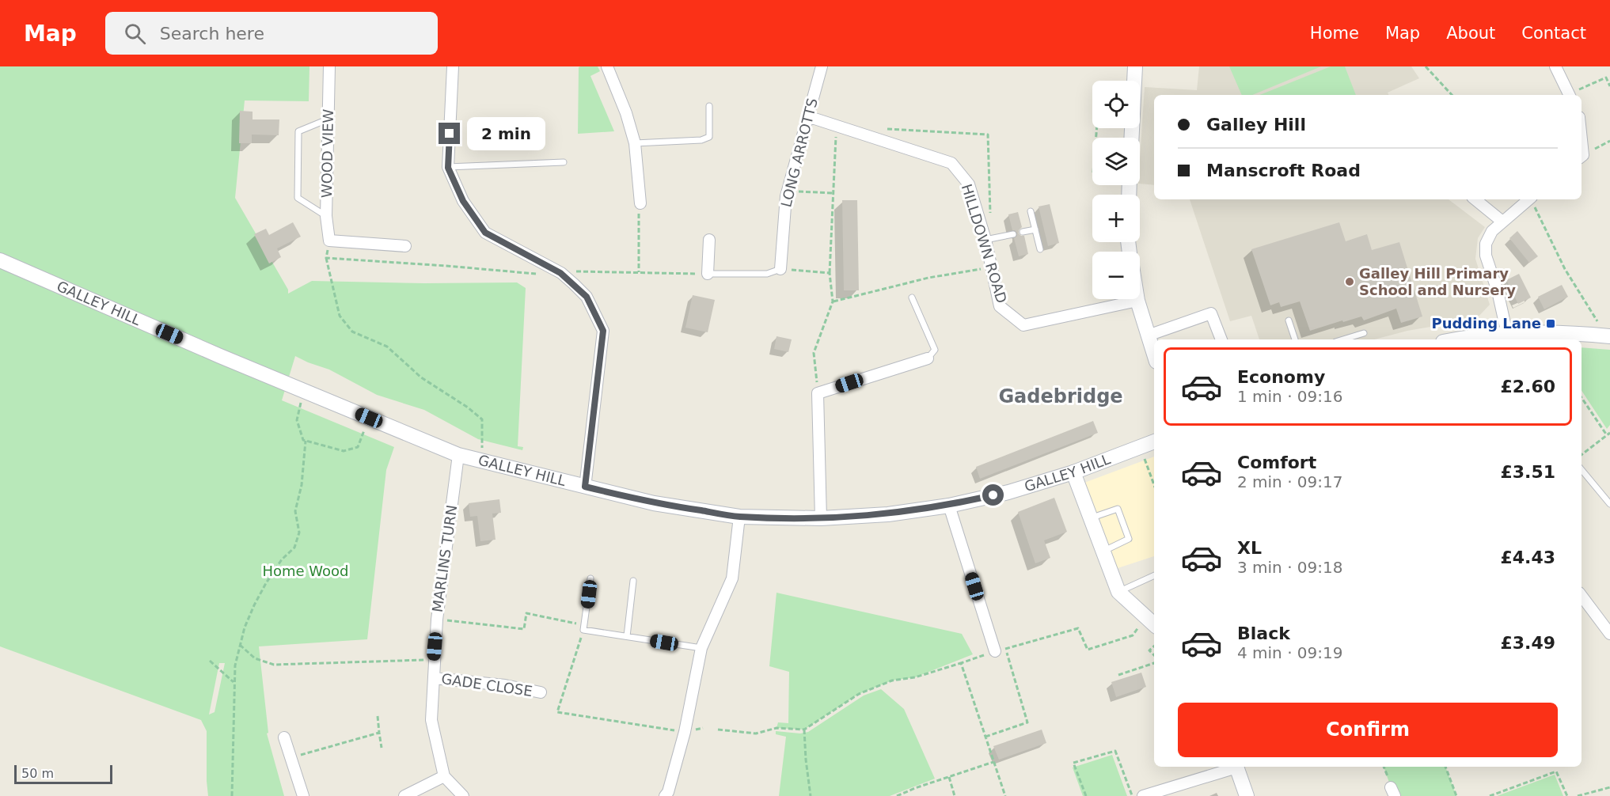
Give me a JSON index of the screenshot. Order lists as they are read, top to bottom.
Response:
{
  "streets": {
    "street": [
      "LONG ARROTTS",
      "WOOD VIEW",
      "HILLDOWN ROAD",
      "GALLEY HILL",
      "MARLINS TURN",
      "GADE CLOSE"
    ]
  },
  "crossings": [
    ["LONG ARROTTS", "HILLDOWN ROAD"],
    ["GALLEY HILL", "MARLINS TURN"],
    ["MARLINS TURN", "GADE CLOSE"]
  ],
  "districts": ["Gadebridge"],
  "parks": ["Home Wood"],
  "places": {
    "other": ["Galley Hill Primary School and Nursery"],
    "transit": ["Pudding Lane"]
  },
  "scale_bar": "50 m",
  "page": {
    "header": "Map",
    "search": "Search here",
    "nav": [
      "Home",
      "Map",
      "About",
      "Contact"
    ],
    "map_buttons": ["+", "−"],
    "banner": ["Galley Hill", "Manscroft Road"],
    "bubble": "2 min",
    "list": [
      {
        "name": "Economy",
        "note": "1 min · 09:16",
        "value": "£2.60"
      },
      {
        "name": "Comfort",
        "note": "2 min · 09:17",
        "value": "£3.51"
      },
      {
        "name": "XL",
        "note": "3 min · 09:18",
        "value": "£4.43"
      },
      {
        "name": "Black",
        "note": "4 min · 09:19",
        "value": "£3.49"
      }
    ],
    "buttons": "Confirm",
    "scale": "50 m"
  }
}
